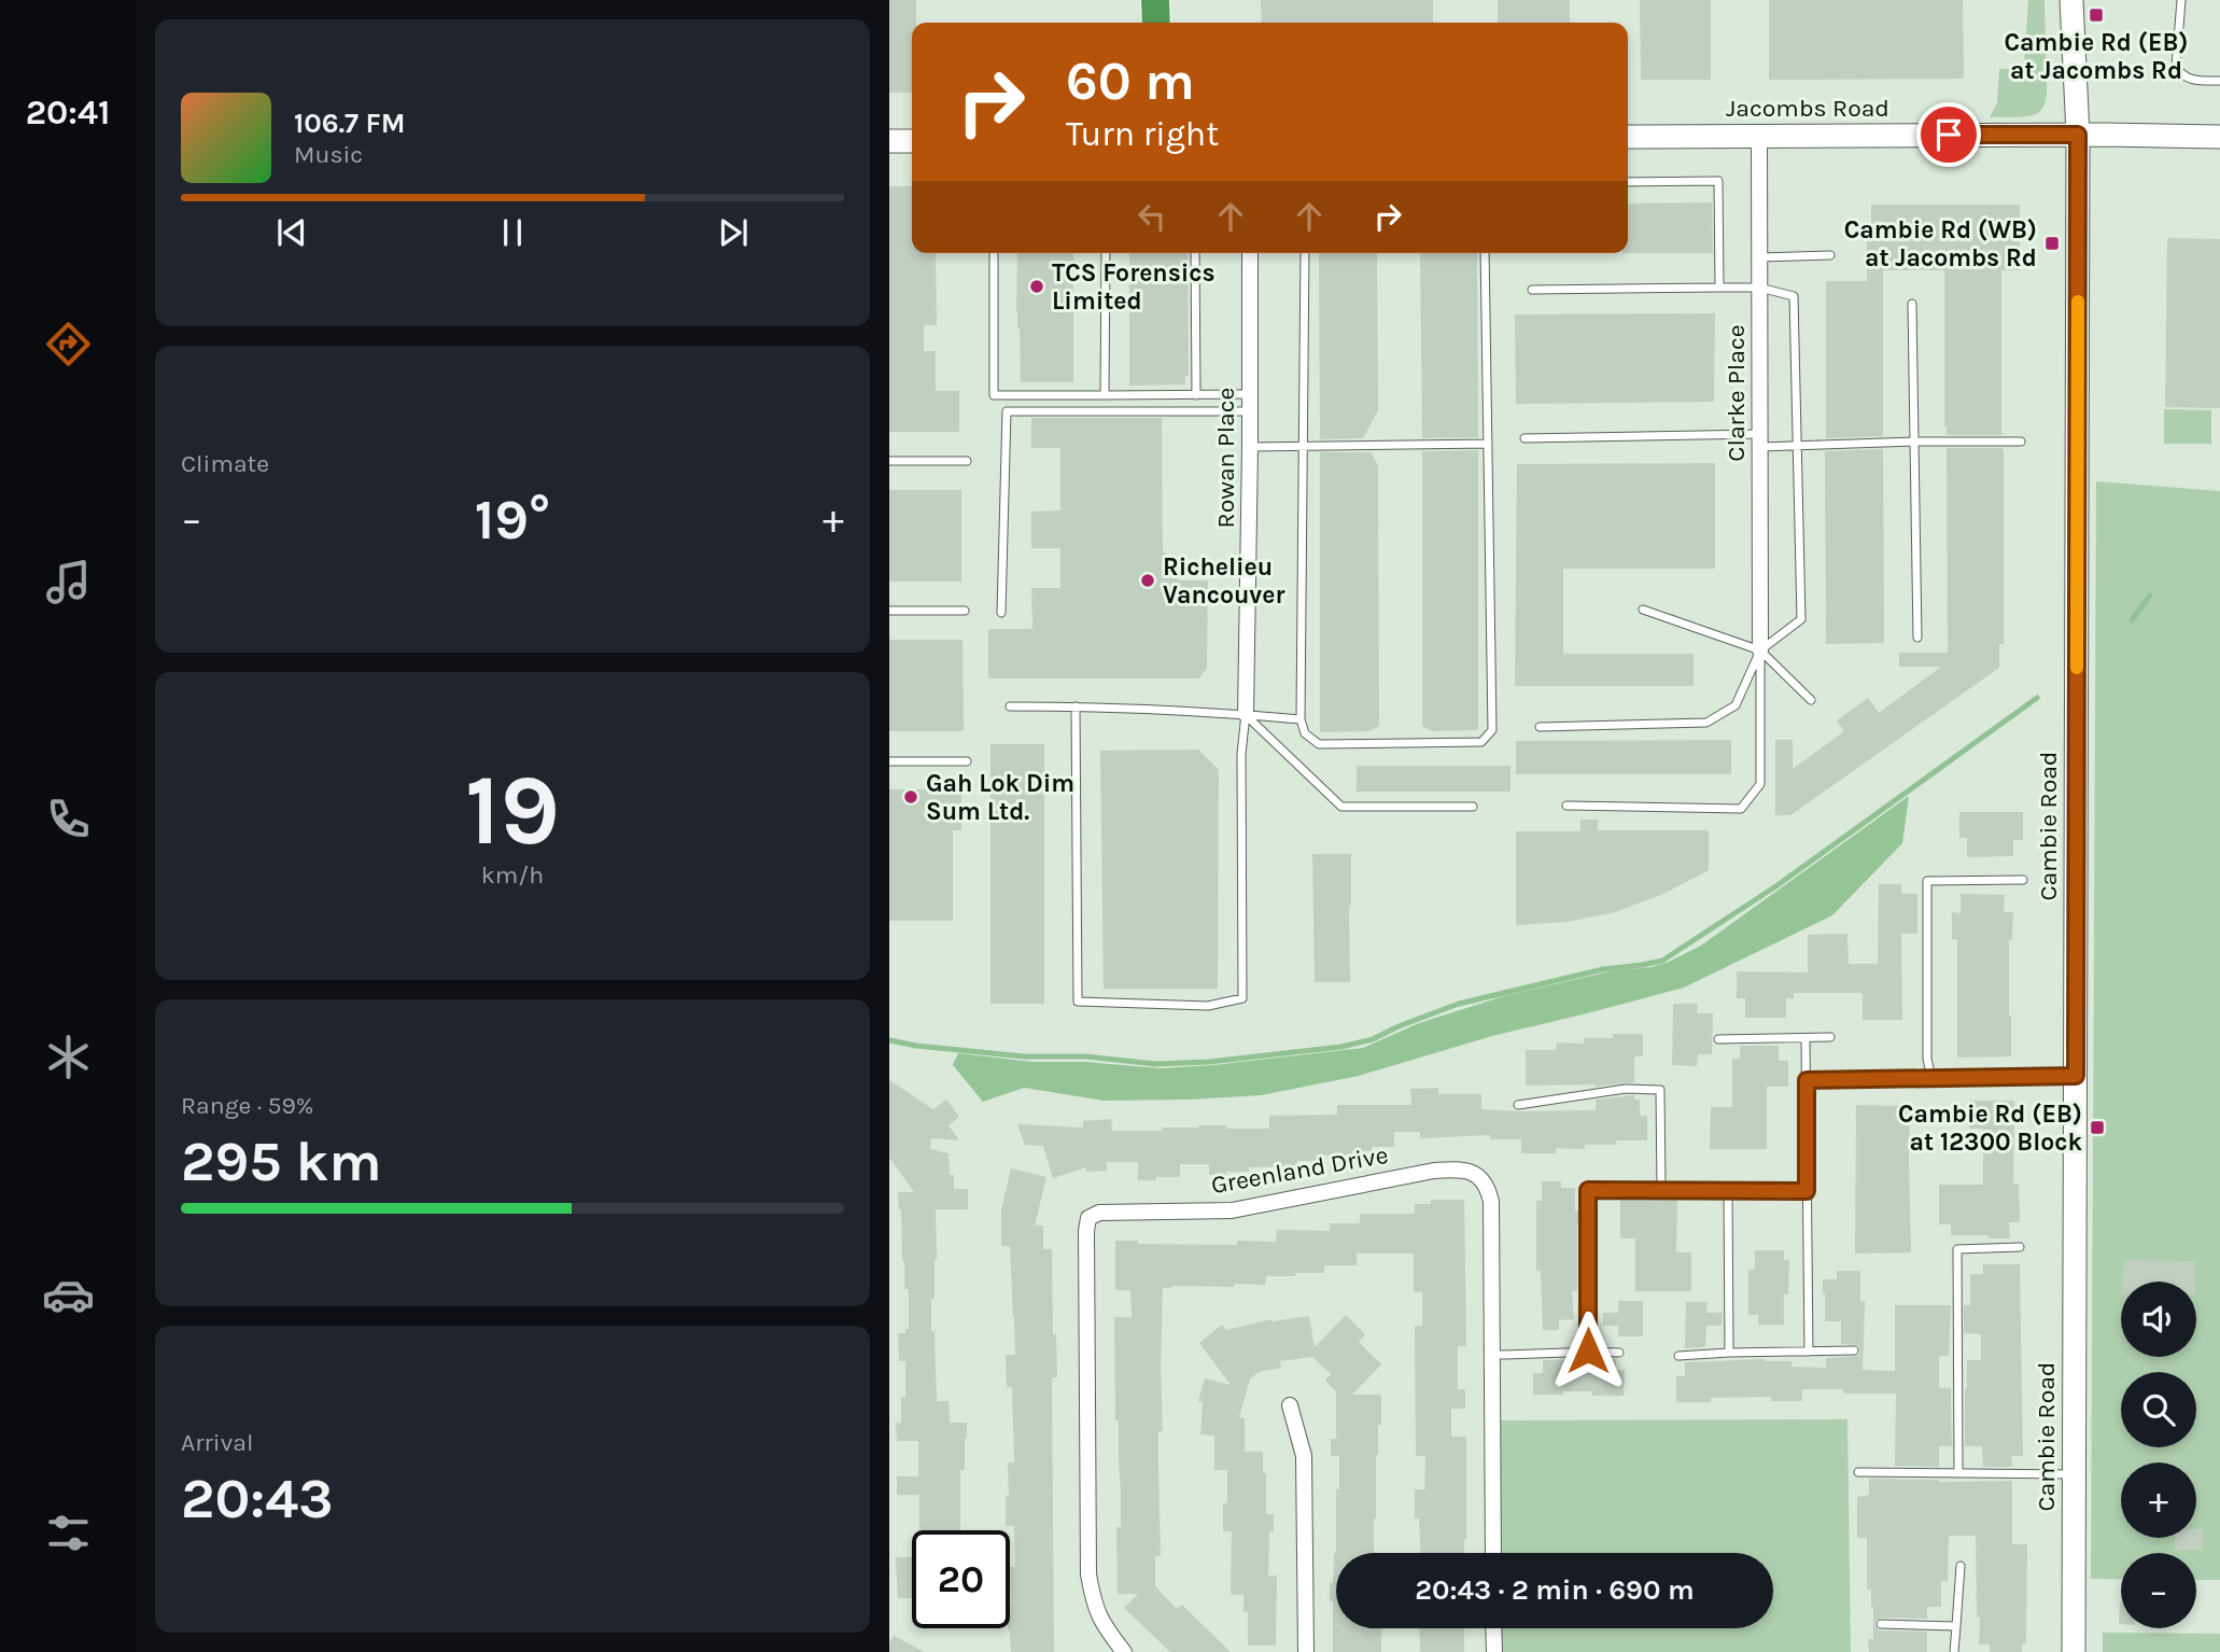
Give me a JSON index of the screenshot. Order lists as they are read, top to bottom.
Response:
{
  "streets": {
    "main road": ["Jacombs Road", "Cambie Road"],
    "street": ["Clarke Place", "Rowan Place", "Greenland Drive"]
  },
  "crossings": [
    ["Jacombs Road", "Clarke Place"],
    ["Jacombs Road", "Cambie Road"]
  ],
  "places": {
    "transit": ["Cambie Rd (EB) at Jacombs Rd", "Cambie Rd (WB) at Jacombs Rd", "Cambie Rd (EB) at 12300 Block"],
    "other": ["TCS Forensics Limited", "Richelieu Vancouver", "Gah Lok Dim Sum Ltd."]
  },
  "page": {
    "tabs": "20:41",
    "turn": ["60 m", "Turn right"],
    "song": ["106.7 FM", "Music"],
    "tile": [
      "Climate",
      ["19", "km/h"],
      ["Range · 59%", "295 km"],
      ["Arrival", "20:43"]
    ],
    "heat": ["−", "19°", "+"],
    "map_buttons": ["+", "−"],
    "limit": "20",
    "trip": "20:43 · 2 min · 690 m"
  }
}
